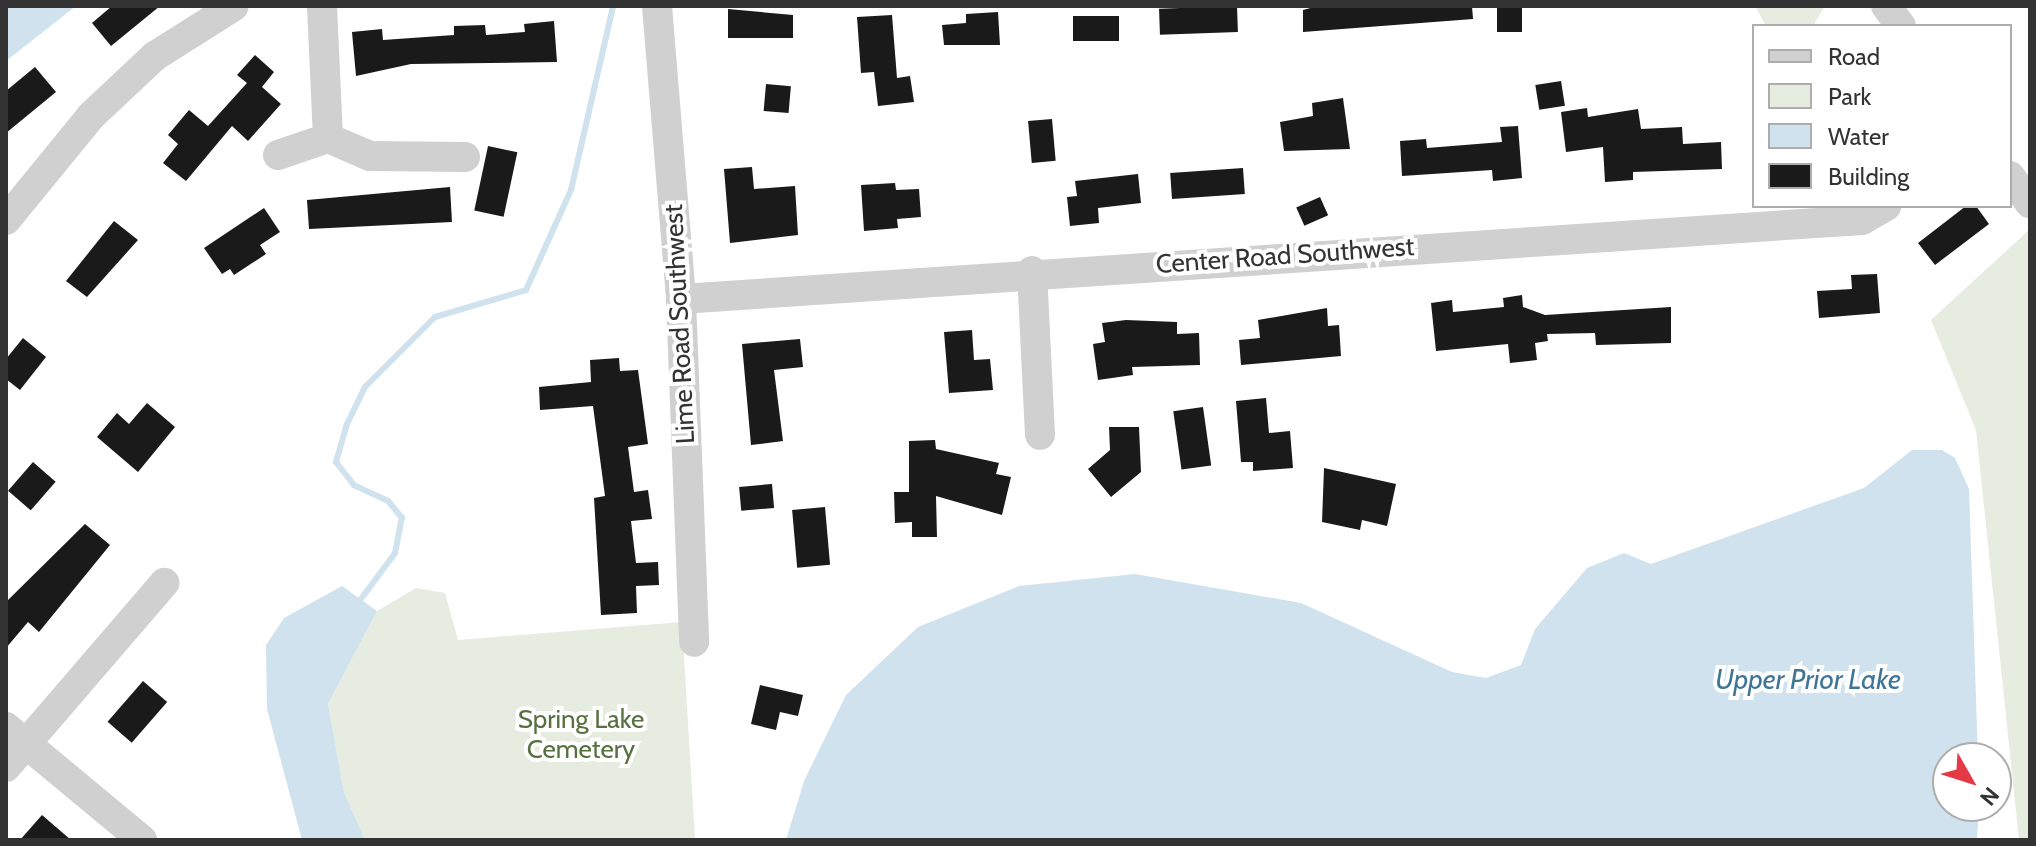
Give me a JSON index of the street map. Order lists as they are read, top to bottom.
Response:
{
  "streets": {
    "street": ["Center Road Southwest", "Lime Road Southwest"]
  },
  "crossings": [
    ["Center Road Southwest", "Lime Road Southwest"]
  ],
  "water": ["Upper Prior Lake"],
  "parks": ["Spring Lake Cemetery"],
  "legend": [
    "Road",
    "Park",
    "Water",
    "Building"
  ],
  "north": "bottom right"
}
